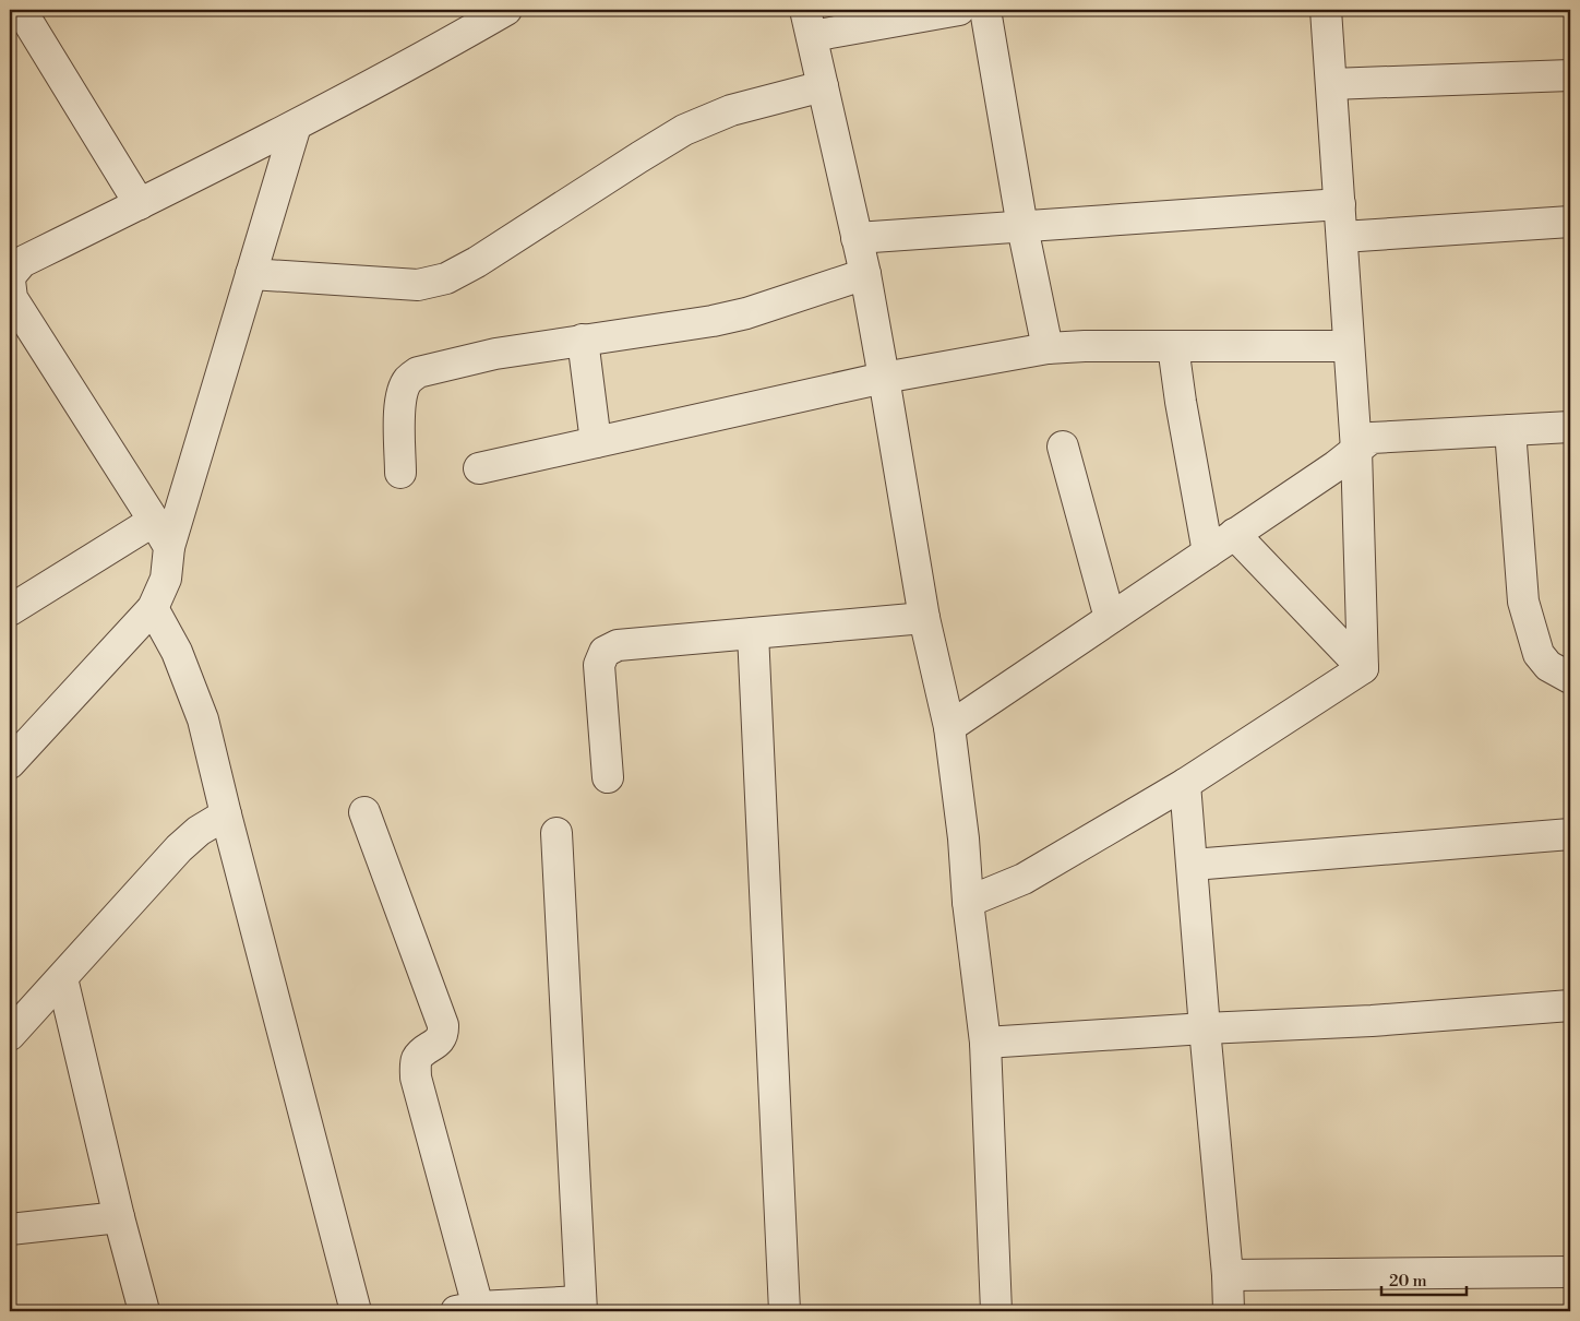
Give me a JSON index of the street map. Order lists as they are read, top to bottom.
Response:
{
  "scale_bar": "20 m"
}
